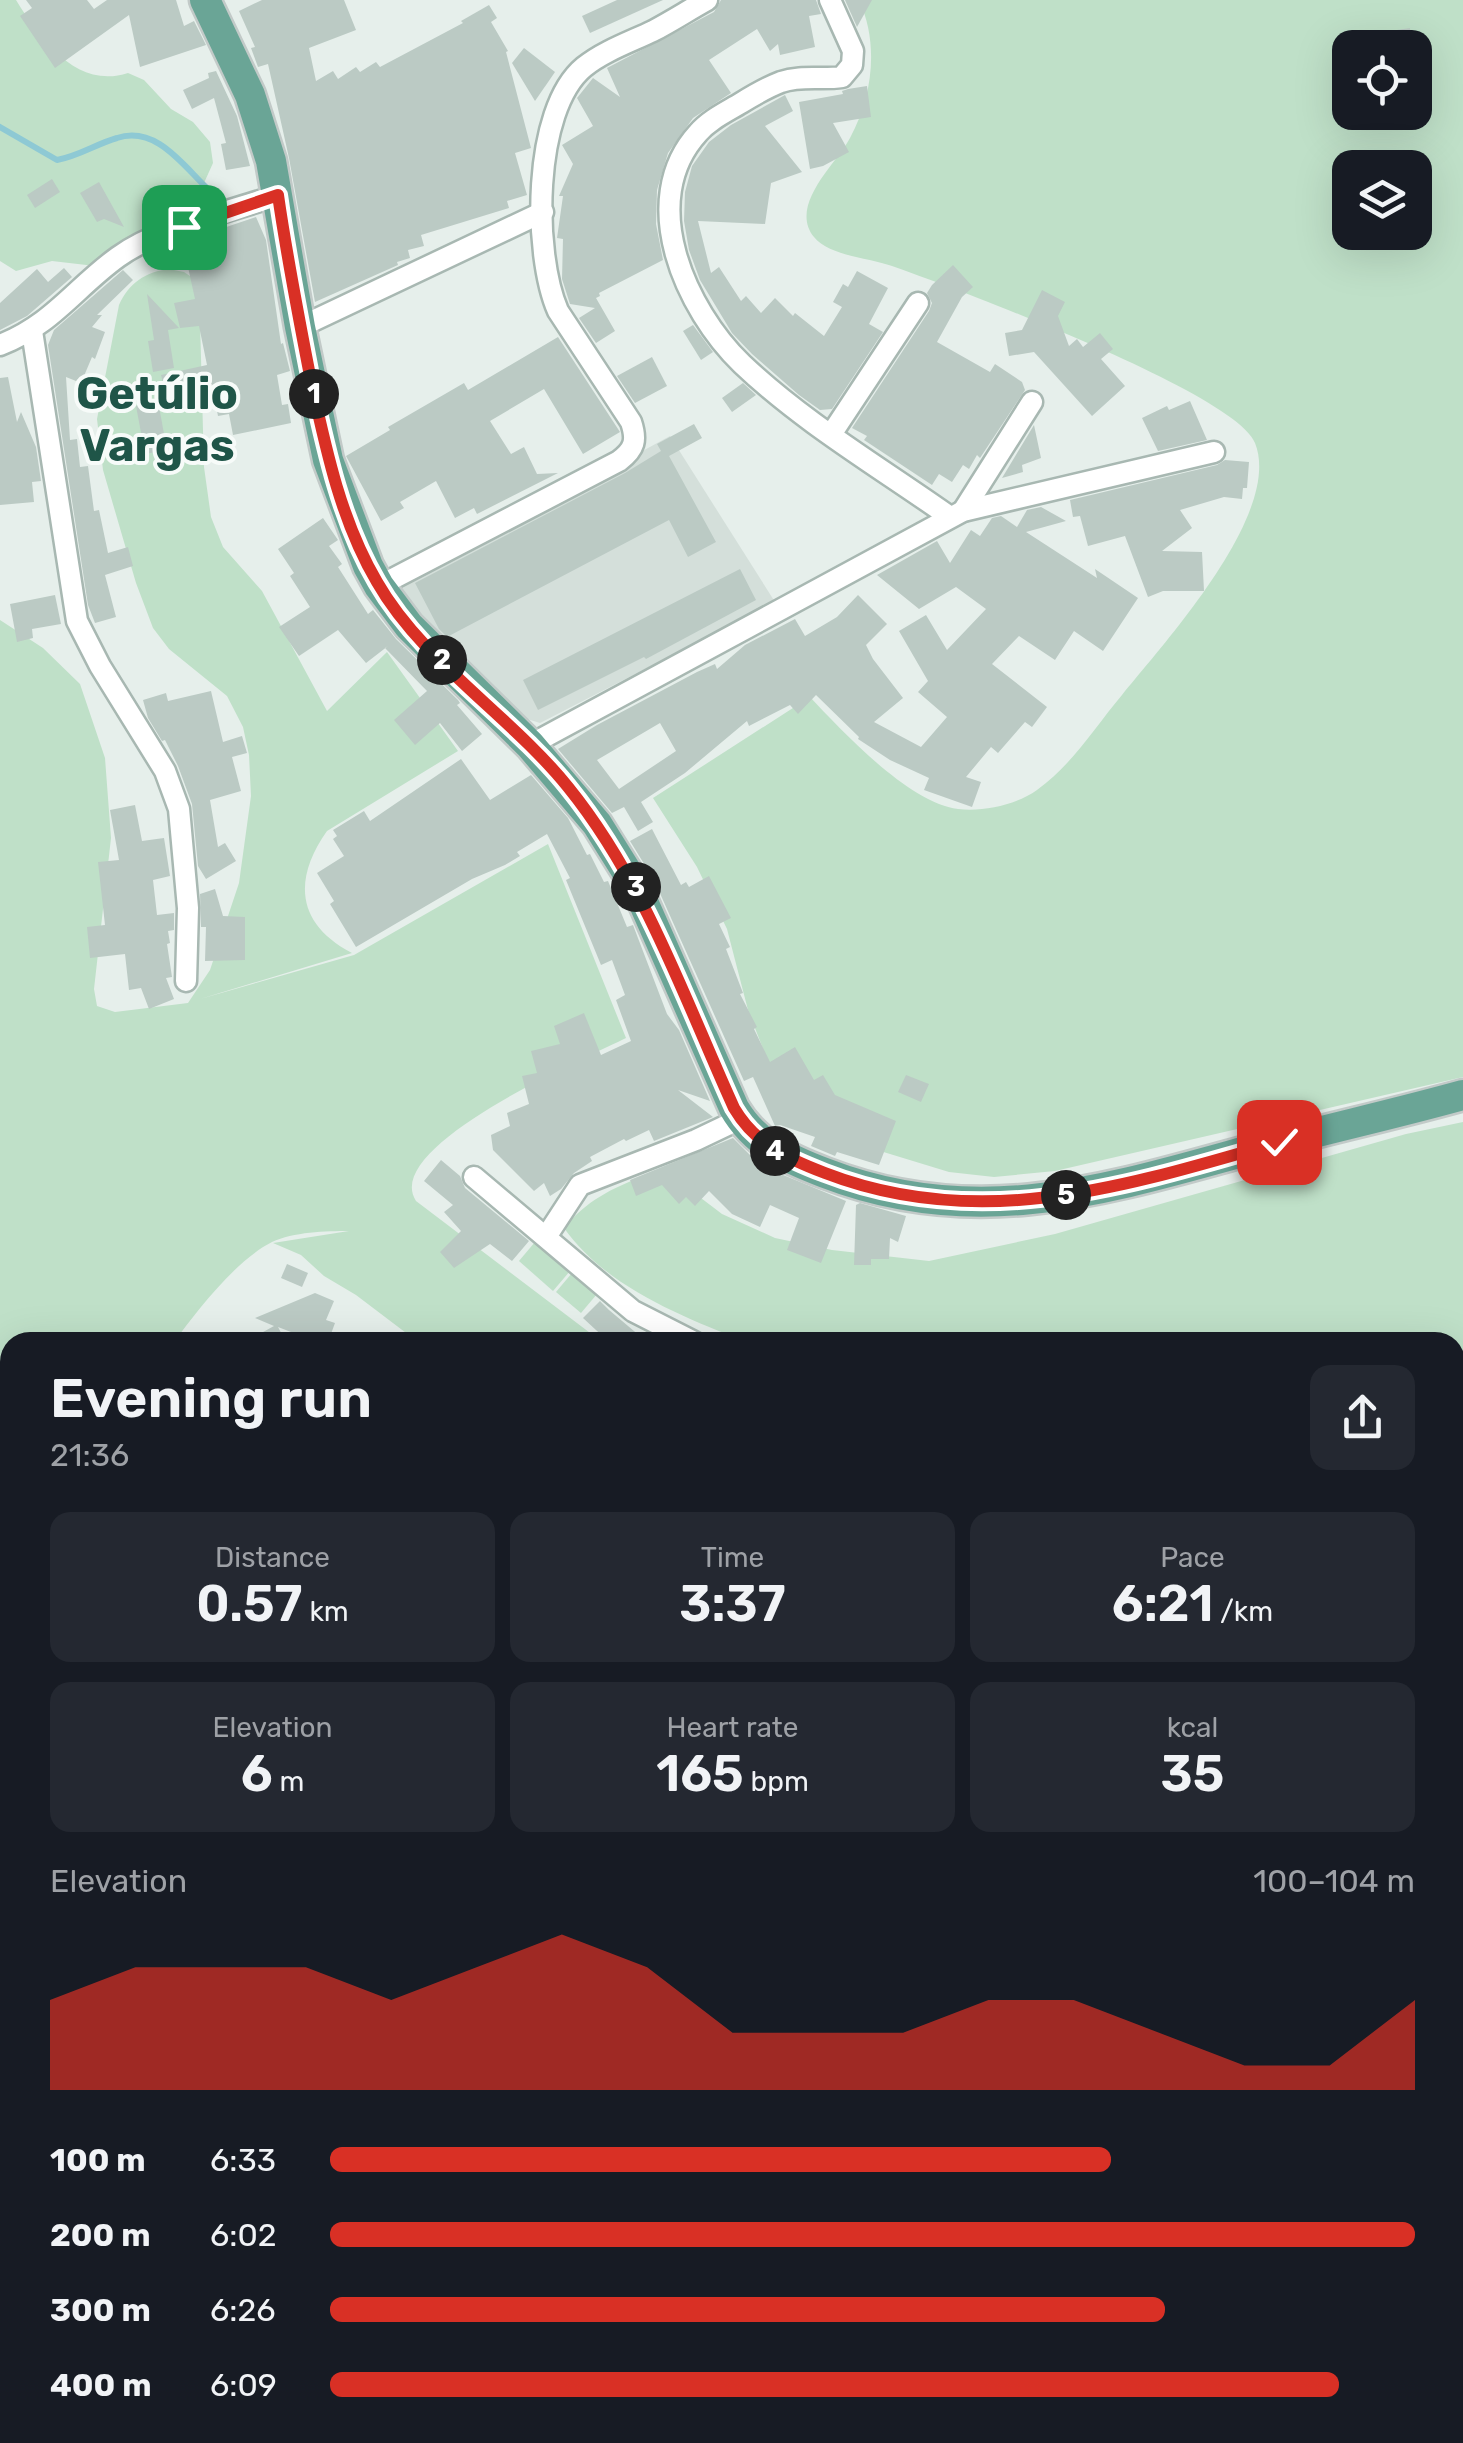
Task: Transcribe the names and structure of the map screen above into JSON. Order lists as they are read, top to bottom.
{
  "districts": ["Getúlio Vargas"],
  "page": {
    "pins": [
      "1",
      "2",
      "3",
      "4",
      "5"
    ],
    "heading": ["Evening run", "21:36"],
    "stats": [
      ["Distance", "0.57 km"],
      ["Time", "3:37"],
      ["Pace", "6:21 /km"],
      ["Elevation", "6 m"],
      ["Heart rate", "165 bpm"],
      ["kcal", "35"]
    ],
    "chart": ["Elevation", "100–104 m"],
    "list": [
      {
        "name": "100 m",
        "note": "6:33"
      },
      {
        "name": "200 m",
        "note": "6:02"
      },
      {
        "name": "300 m",
        "note": "6:26"
      },
      {
        "name": "400 m",
        "note": "6:09"
      }
    ]
  }
}
